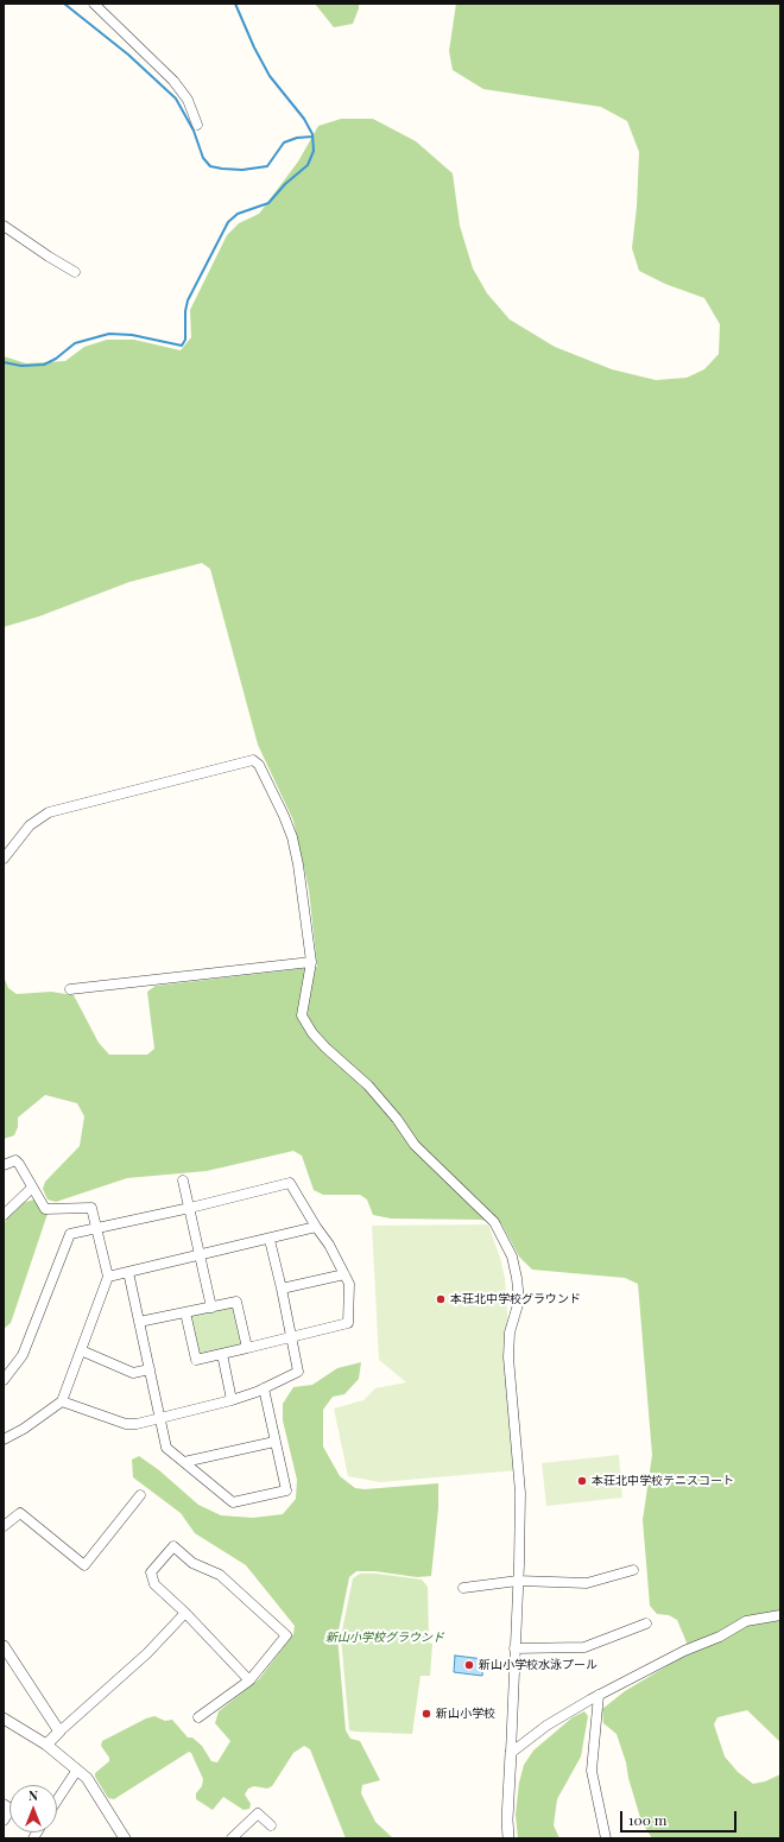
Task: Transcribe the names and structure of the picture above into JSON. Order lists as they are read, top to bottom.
{
  "parks": ["新山小学校グラウンド"],
  "places": [
    "本荘北中学校グラウンド",
    "本荘北中学校テニスコート",
    "新山小学校水泳プール",
    "新山小学校"
  ],
  "scale_bar": "100 m",
  "north": "top"
}
